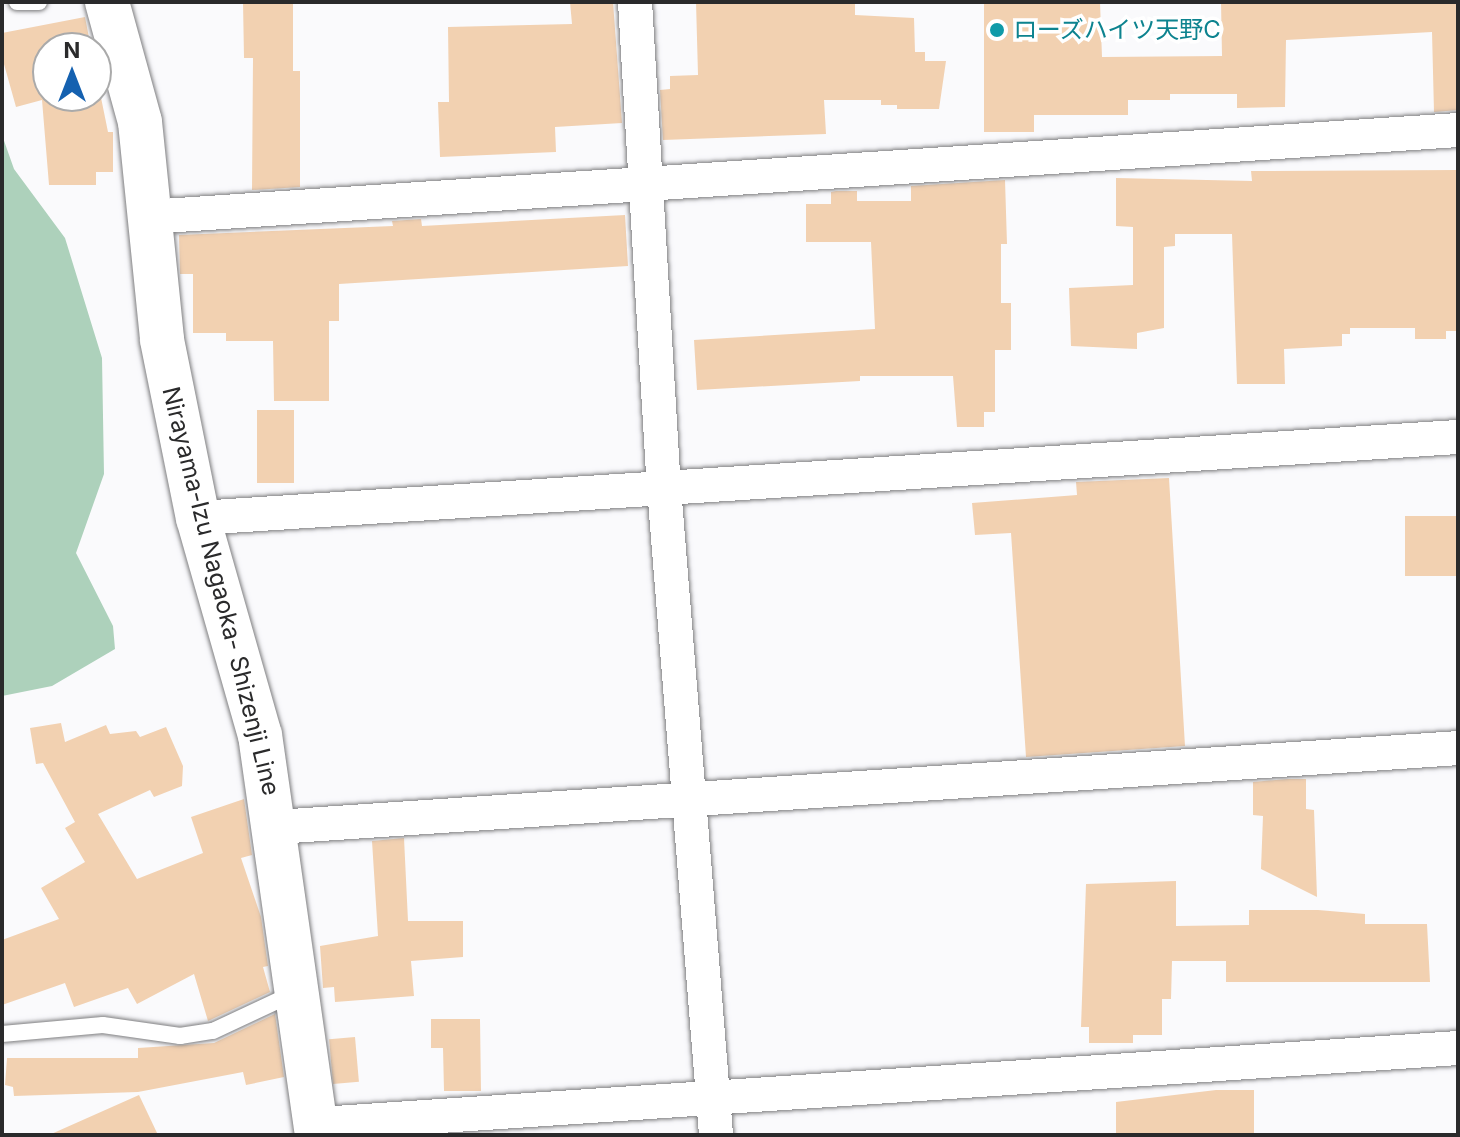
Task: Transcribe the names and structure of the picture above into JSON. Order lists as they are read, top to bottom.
{
  "streets": {
    "main road": ["Nirayama-Izu Nagaoka- Shizenji Line"]
  },
  "places": ["ローズハイツ天野C"],
  "north": "top"
}
